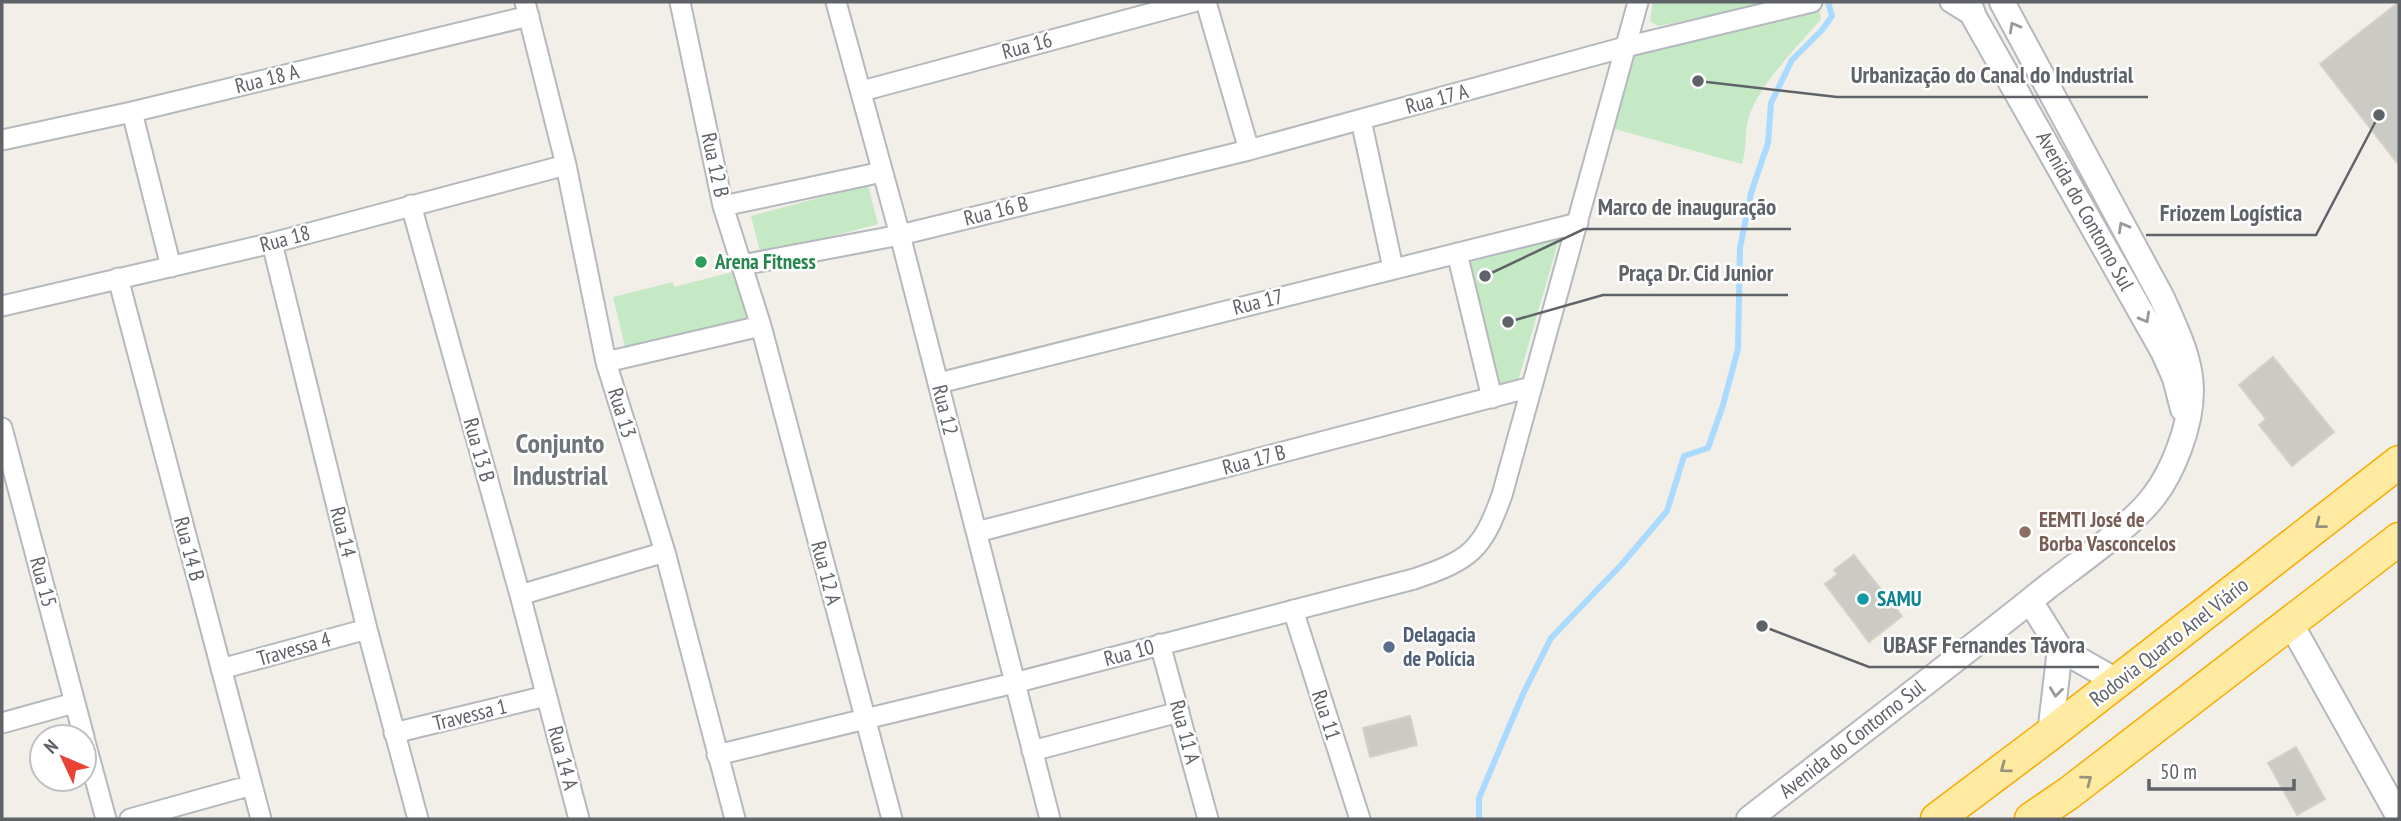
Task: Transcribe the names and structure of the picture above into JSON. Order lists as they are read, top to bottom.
{
  "streets": {
    "highway": ["Rodovia Quarto Anel Viário"],
    "street": [
      "Rua 16",
      "Rua 18 A",
      "Rua 17 A",
      "Rua 12 B",
      "Rua 16 B",
      "Avenida do Contorno Sul",
      "Rua 18",
      "Rua 17",
      "Rua 12",
      "Rua 13",
      "Rua 13 B",
      "Rua 17 B",
      "Rua 14",
      "Rua 14 B",
      "Rua 12 A",
      "Rua 15",
      "Travessa 4",
      "Rua 10",
      "Travessa 1",
      "Rua 11",
      "Rua 11 A",
      "Rua 14 A"
    ]
  },
  "crossings": [
    ["Rua 16", "Rua 12"],
    ["Rua 18 A", "Rua 13"],
    ["Rua 17 A", "Rua 16 B"],
    ["Rua 17 A", "Rua 10"],
    ["Rua 12 B", "Rua 16 B"],
    ["Rua 12 B", "Rua 12 A"],
    ["Rua 16 B", "Rua 12"],
    ["Rua 18", "Rua 13"],
    ["Rua 18", "Rua 13 B"],
    ["Rua 18", "Rua 14"],
    ["Rua 18", "Rua 14 B"],
    ["Rua 17", "Rua 12"],
    ["Rua 17", "Rua 10"],
    ["Rua 12", "Rua 17 B"],
    ["Rua 12", "Rua 10"],
    ["Rua 13", "Rua 10"],
    ["Rua 13 B", "Travessa 1"],
    ["Rua 13 B", "Rua 14 A"],
    ["Rua 17 B", "Rua 10"],
    ["Rua 14", "Travessa 4"],
    ["Rua 14", "Travessa 1"],
    ["Rua 14 B", "Travessa 4"],
    ["Rua 12 A", "Rua 10"],
    ["Rua 10", "Rua 11"],
    ["Rua 10", "Rua 11 A"],
    ["Travessa 1", "Rua 14 A"]
  ],
  "districts": ["Conjunto Industrial"],
  "places": [
    "Urbanização do Canal do Industrial",
    "Friozem Logística",
    "Arena Fitness",
    "Marco de inauguração",
    "Praça Dr. Cid Junior",
    "EEMTI José de Borba Vasconcelos",
    "SAMU",
    "UBASF Fernandes Távora",
    "Delagacia de Polícia"
  ],
  "scale_bar": "50 m",
  "north": "top left"
}
